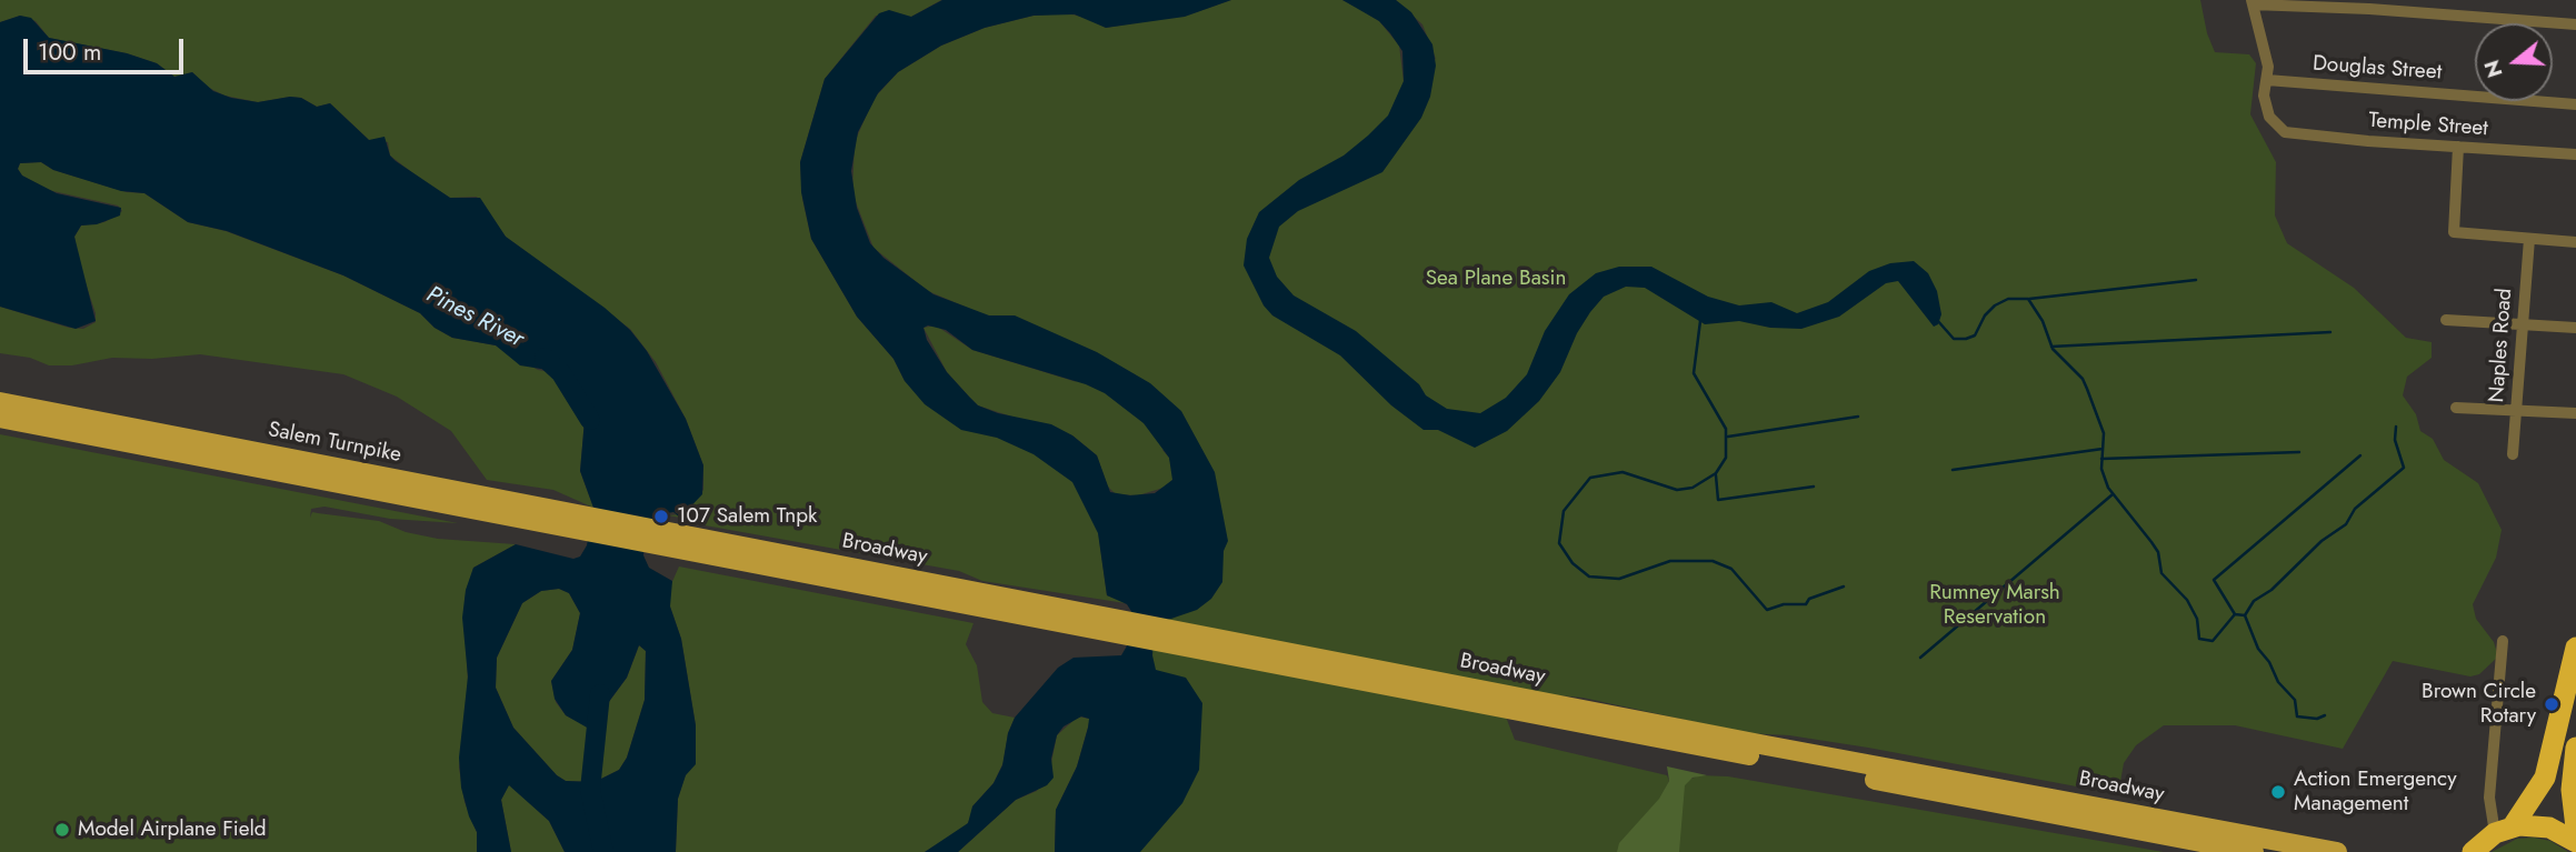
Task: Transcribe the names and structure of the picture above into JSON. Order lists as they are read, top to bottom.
{
  "streets": {
    "main road": ["Salem Turnpike", "Broadway"],
    "street": ["Douglas Street", "Temple Street", "Naples Road"]
  },
  "crossings": [
    ["Douglas Street", "Temple Street"],
    ["Salem Turnpike", "Broadway"]
  ],
  "water": ["Pines River"],
  "parks": ["Sea Plane Basin", "Rumney Marsh Reservation"],
  "places": [
    "107 Salem Tnpk",
    "Brown Circle Rotary",
    "Action Emergency Management",
    "Model Airplane Field"
  ],
  "scale_bar": "100 m",
  "north": "left"
}
